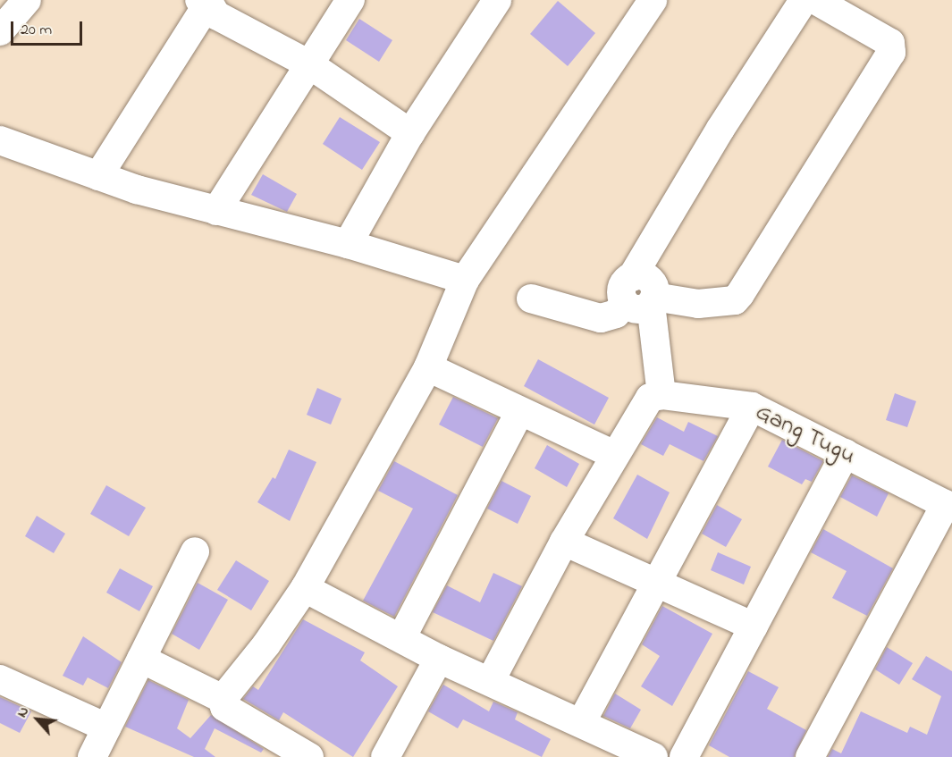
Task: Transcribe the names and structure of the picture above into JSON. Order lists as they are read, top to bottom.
{
  "streets": {
    "street": ["Gang Tugu"]
  },
  "scale_bar": "20 m",
  "north": "top left"
}
